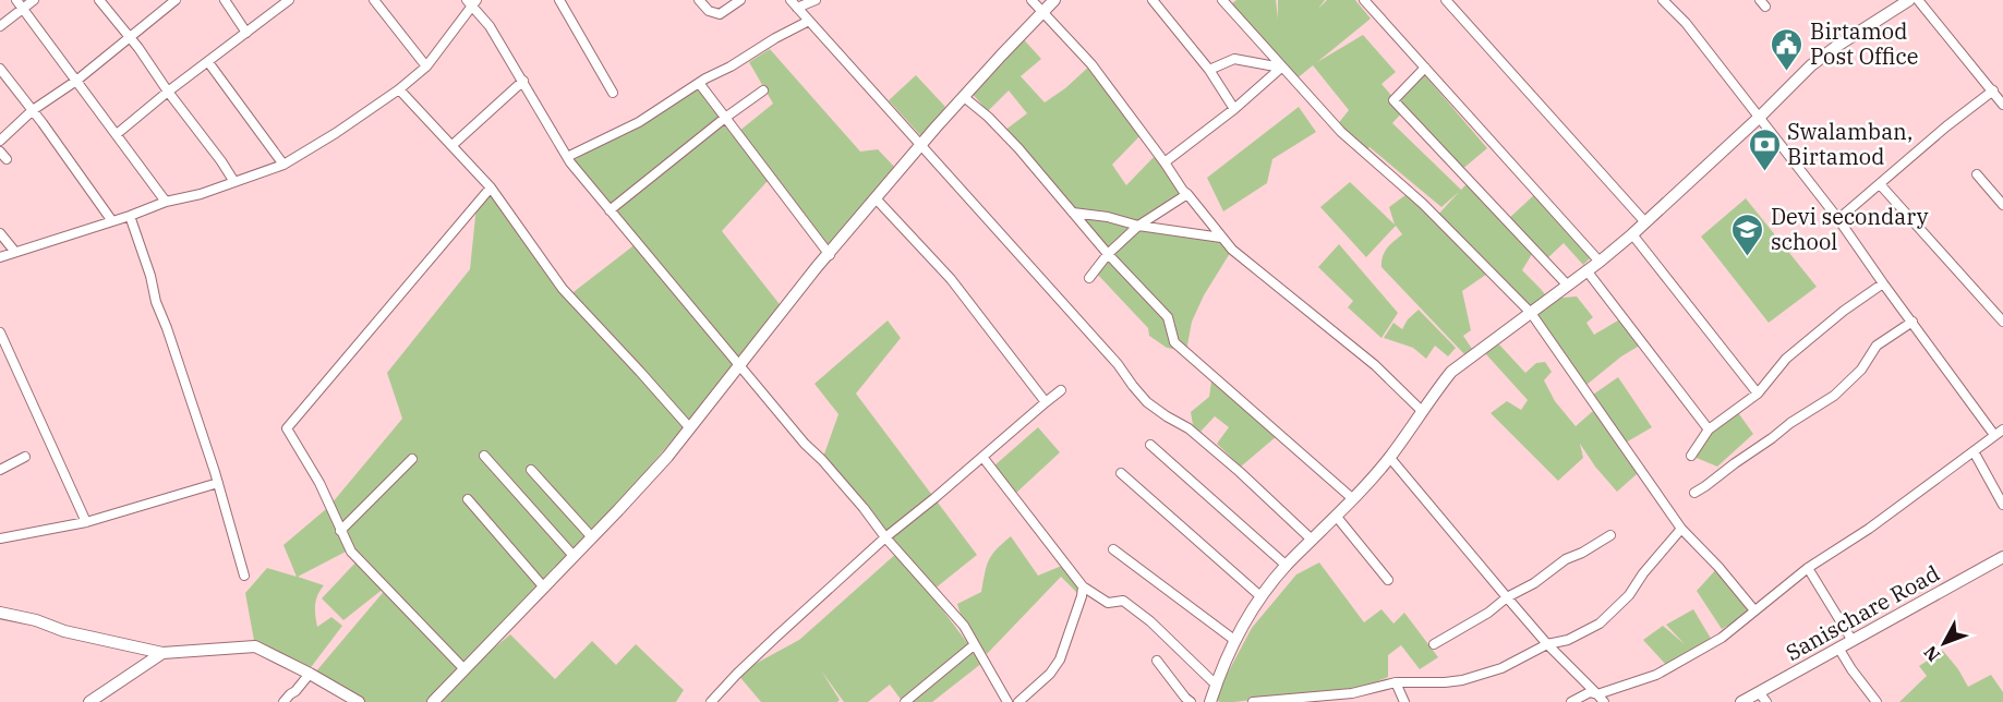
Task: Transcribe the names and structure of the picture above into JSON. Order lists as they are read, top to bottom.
{
  "streets": {
    "street": ["Sanischare Road"]
  },
  "places": {
    "public building": ["Birtamod Post Office"],
    "bank": ["Swalamban, Birtamod"],
    "school or university": ["Devi secondary school"]
  },
  "north": "bottom left"
}
